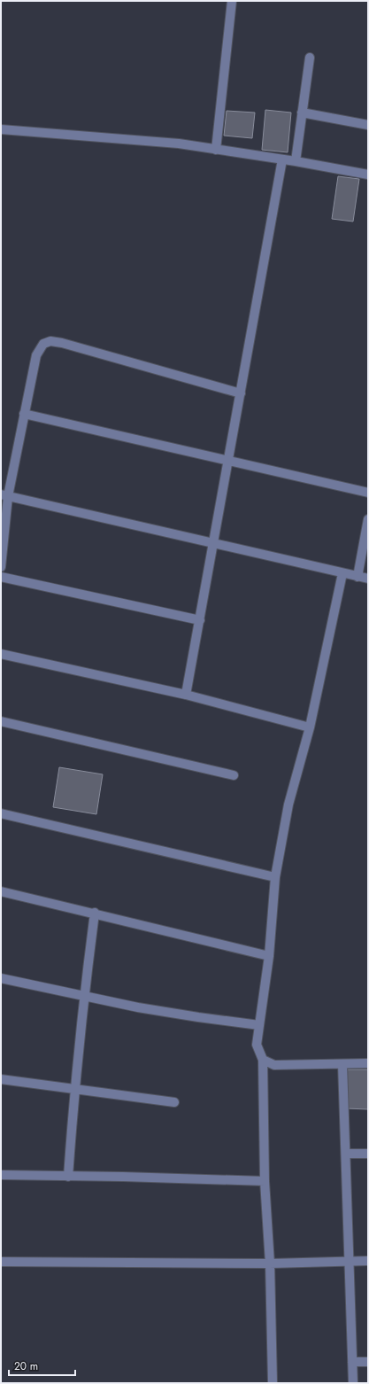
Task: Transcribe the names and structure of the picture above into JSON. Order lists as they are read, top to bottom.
{
  "scale_bar": "20 m"
}
